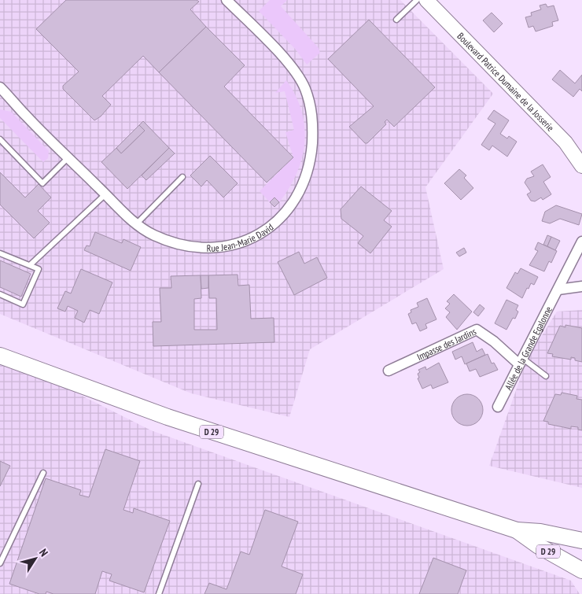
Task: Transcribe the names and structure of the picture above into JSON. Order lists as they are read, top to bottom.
{
  "streets": {
    "main road": ["D 29"],
    "street": [
      "Boulevard Patrice Dumaine de la Josserie",
      "Rue Jean-Marie David",
      "Impasse des Jardins",
      "Allée de la Grande Egalonne"
    ]
  },
  "crossings": [
    ["Impasse des Jardins", "Allée de la Grande Egalonne"]
  ],
  "north": "top right"
}
